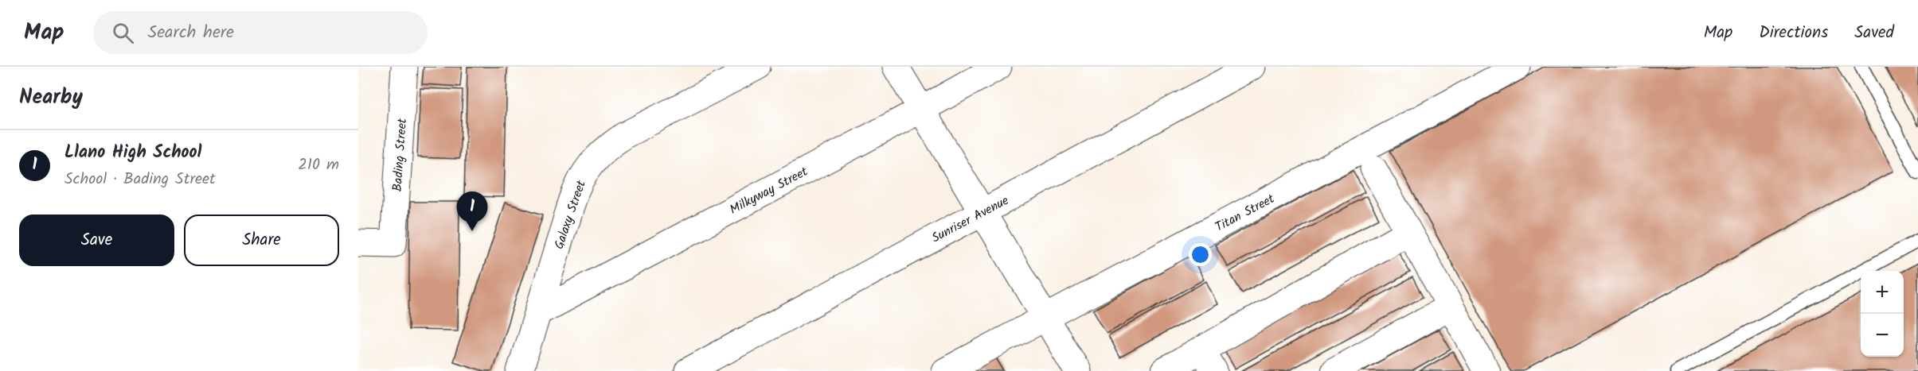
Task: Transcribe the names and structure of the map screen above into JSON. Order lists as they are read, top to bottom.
{
  "streets": {
    "street": [
      "Bading Street",
      "Milkyway Street",
      "Titan Street",
      "Galaxy Street",
      "Sunriser Avenue"
    ]
  },
  "crossings": [
    ["Milkyway Street", "Galaxy Street"]
  ],
  "page": {
    "header": "Map",
    "search": "Search here",
    "nav": ["Map", "Directions", "Saved"],
    "heading": "Nearby",
    "list": [
      {
        "mark": "1",
        "name": "Llano High School",
        "note": "School · Bading Street",
        "value": "210 m"
      }
    ],
    "pins": "1",
    "buttons": ["Save", "Share"],
    "map_buttons": ["+", "−"]
  }
}
